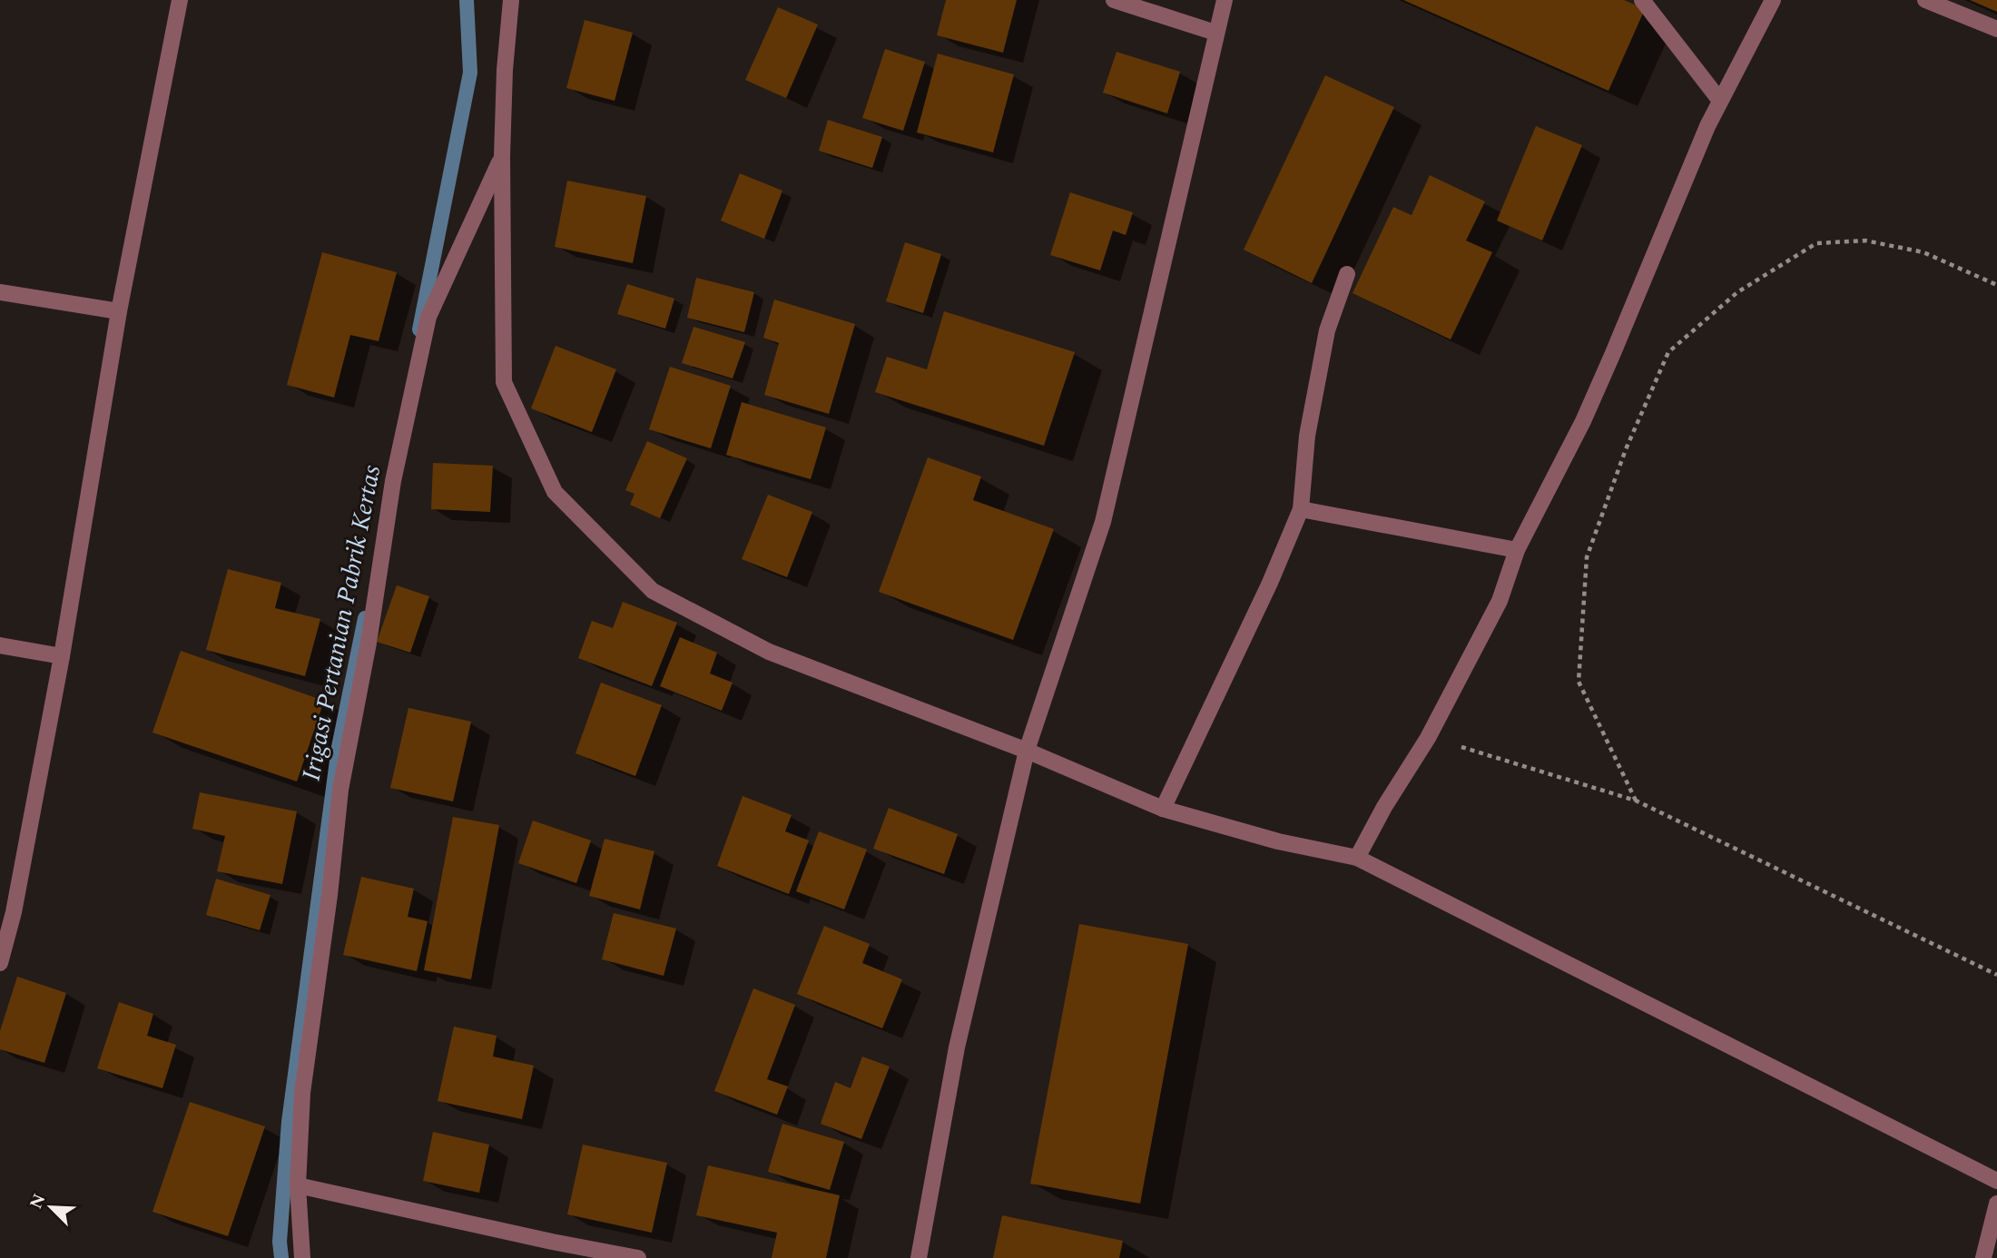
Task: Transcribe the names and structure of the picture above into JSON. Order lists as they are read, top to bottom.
{
  "water": ["Irigasi Pertanian Pabrik Kertas"],
  "north": "top left"
}
